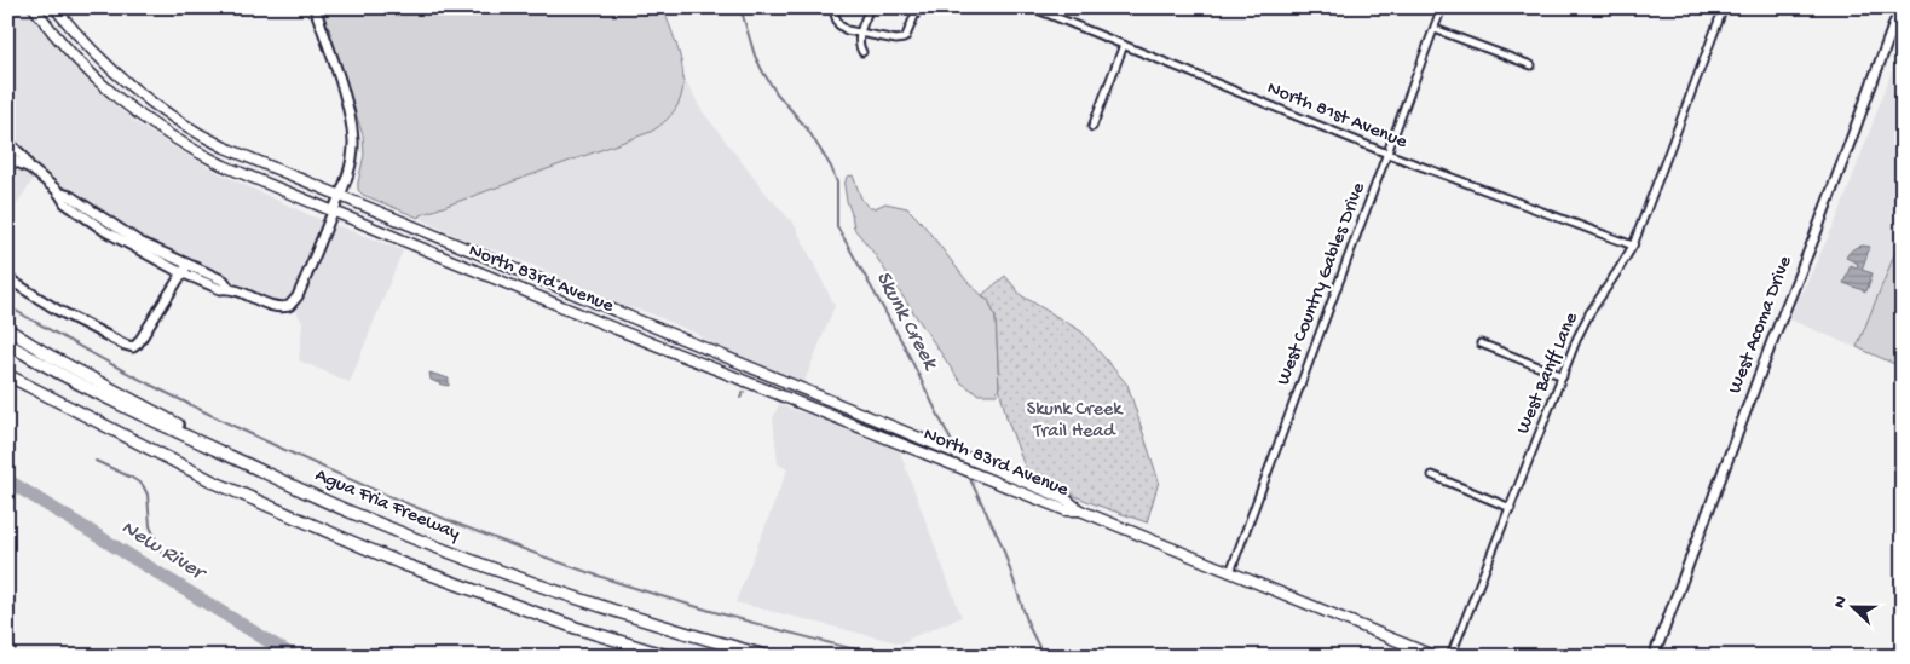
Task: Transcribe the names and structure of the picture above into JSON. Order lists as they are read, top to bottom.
{
  "streets": {
    "highway": ["Agua Fria Freeway"],
    "main road": ["North 83rd Avenue"],
    "street": [
      "North 81st Avenue",
      "West Country Gables Drive",
      "West Acoma Drive",
      "West Banff Lane"
    ]
  },
  "crossings": [
    ["North 81st Avenue", "West Country Gables Drive"],
    ["North 81st Avenue", "West Banff Lane"],
    ["North 83rd Avenue", "West Country Gables Drive"]
  ],
  "water": ["Skunk Creek", "New River"],
  "parks": ["Skunk Creek Trail Head"],
  "north": "left"
}
